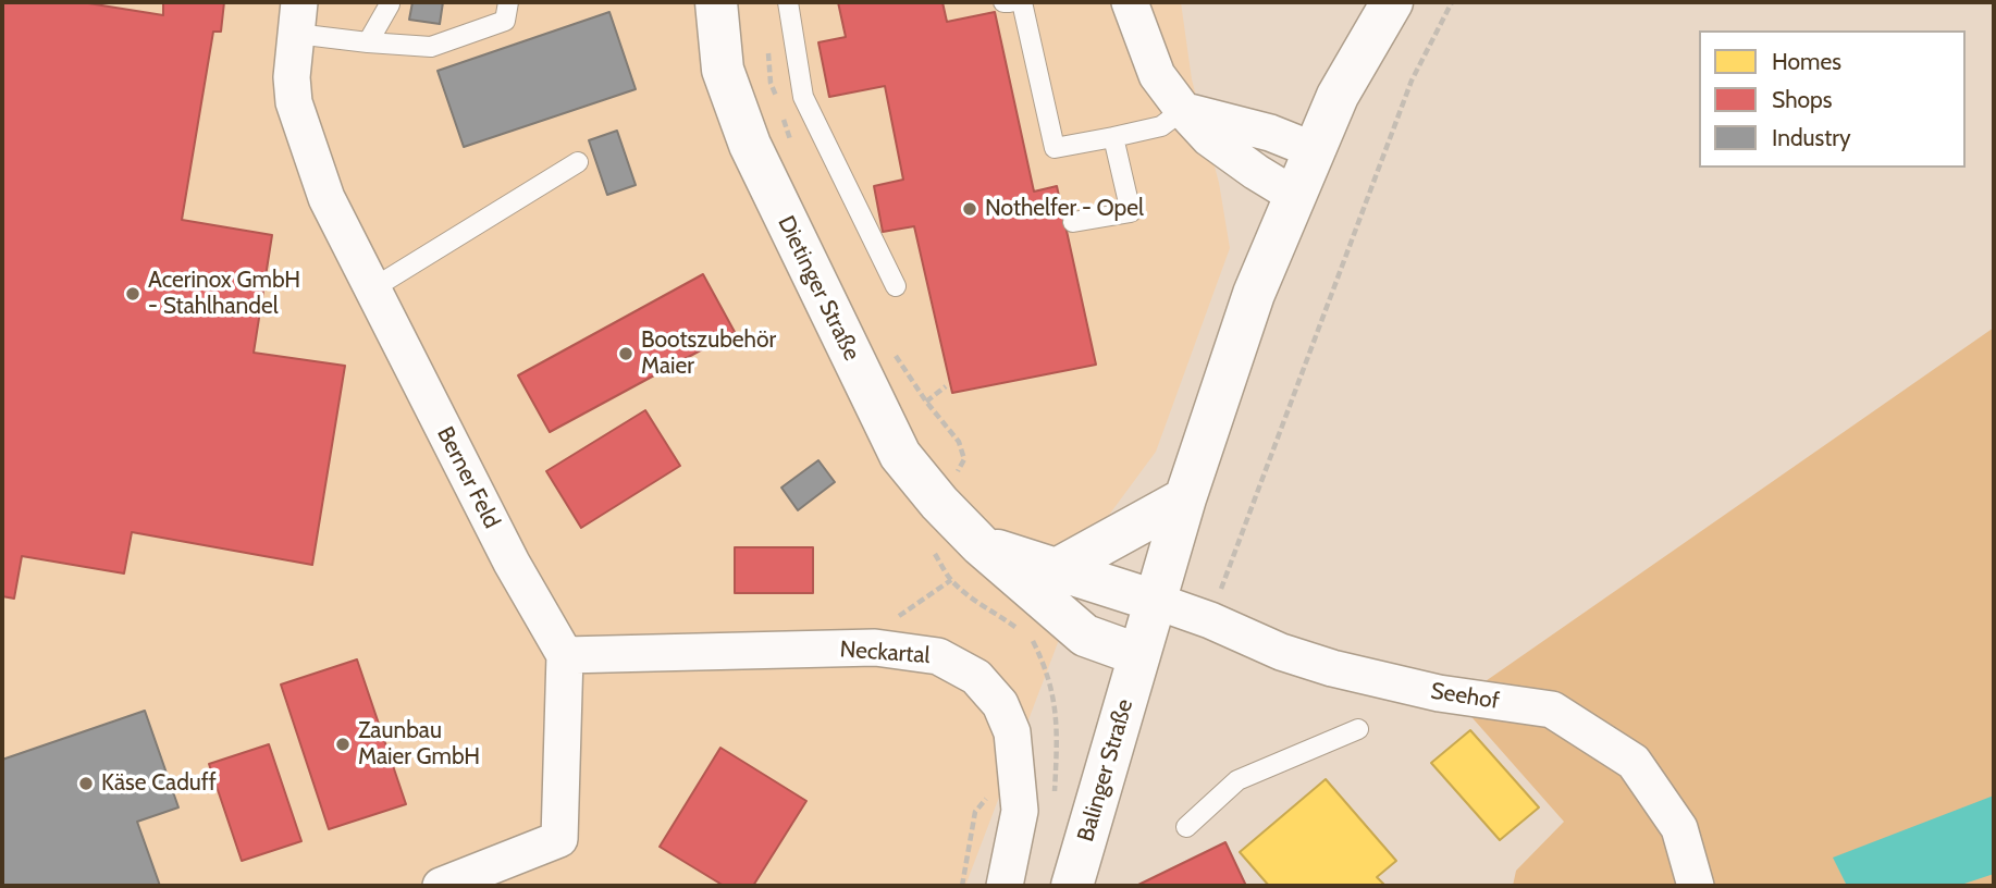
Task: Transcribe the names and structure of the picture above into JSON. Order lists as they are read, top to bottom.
{
  "streets": {
    "main road": ["Dietinger Straße", "Balinger Straße"],
    "street": ["Berner Feld", "Neckartal", "Seehof"]
  },
  "crossings": [
    ["Dietinger Straße", "Seehof"],
    ["Dietinger Straße", "Balinger Straße"],
    ["Berner Feld", "Neckartal"],
    ["Seehof", "Balinger Straße"]
  ],
  "places": [
    "Nothelfer - Opel",
    "Acerinox GmbH - Stahlhandel",
    "Bootszubehör Maier",
    "Zaunbau Maier GmbH",
    "Käse Caduff"
  ],
  "legend": ["Homes", "Shops", "Industry"]
}
